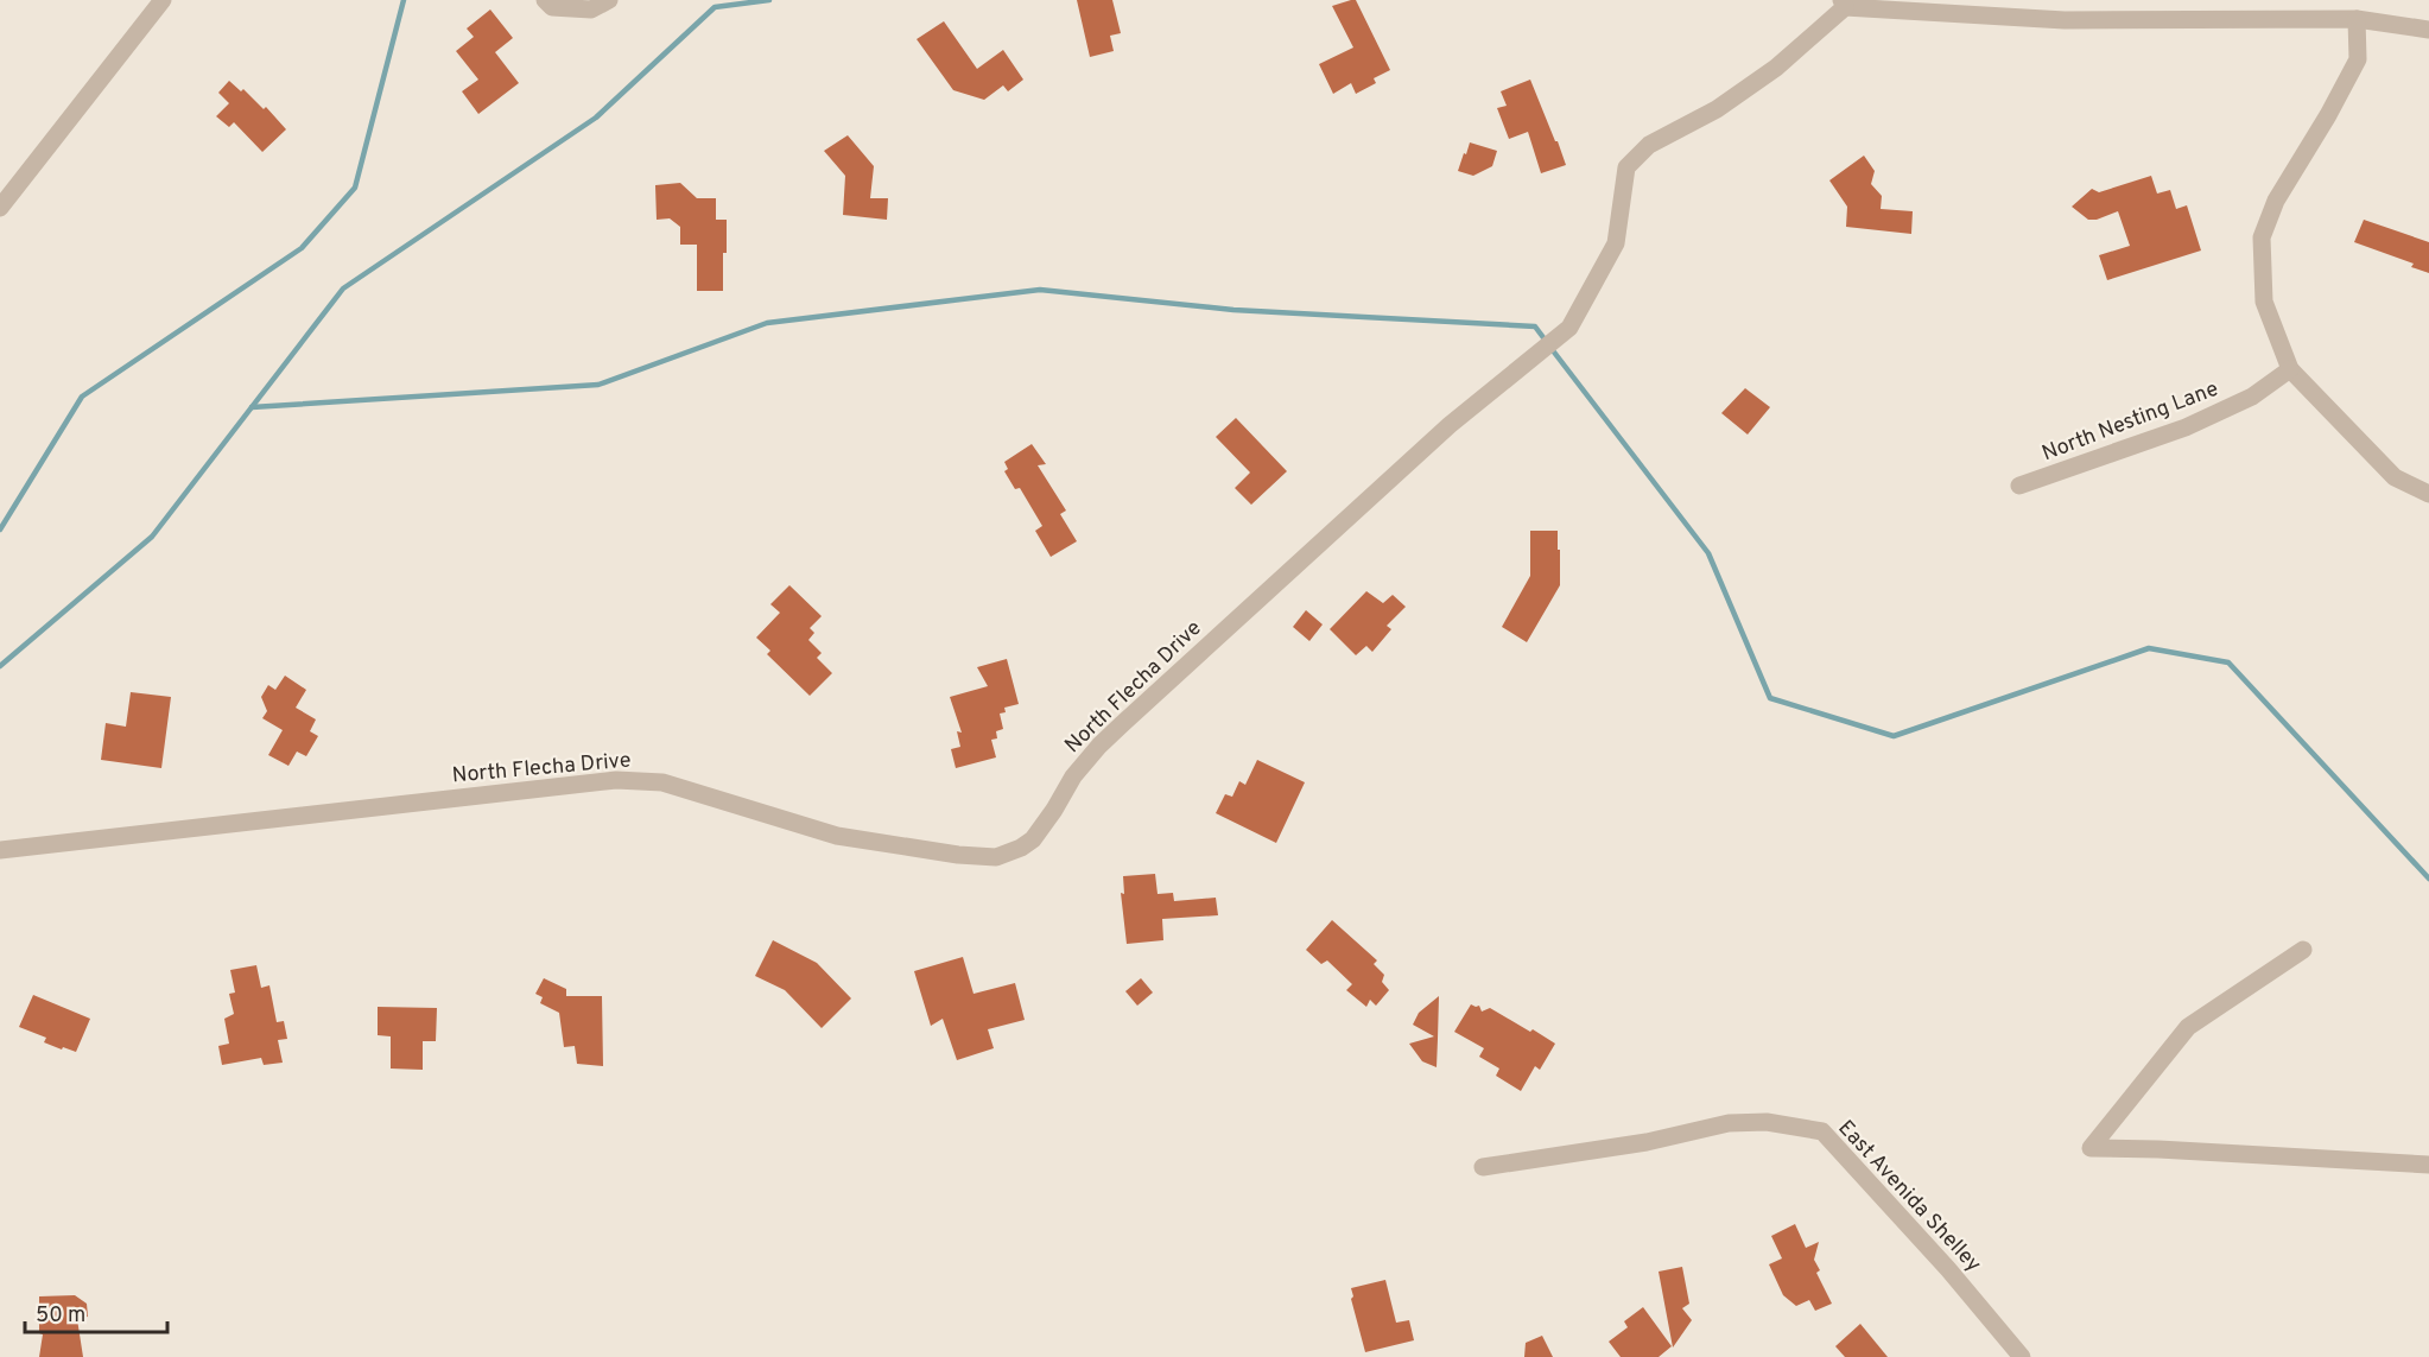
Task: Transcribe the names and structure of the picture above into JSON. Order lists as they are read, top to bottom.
{
  "streets": {
    "street": ["North Nesting Lane", "North Flecha Drive", "East Avenida Shelley"]
  },
  "scale_bar": "50 m"
}
